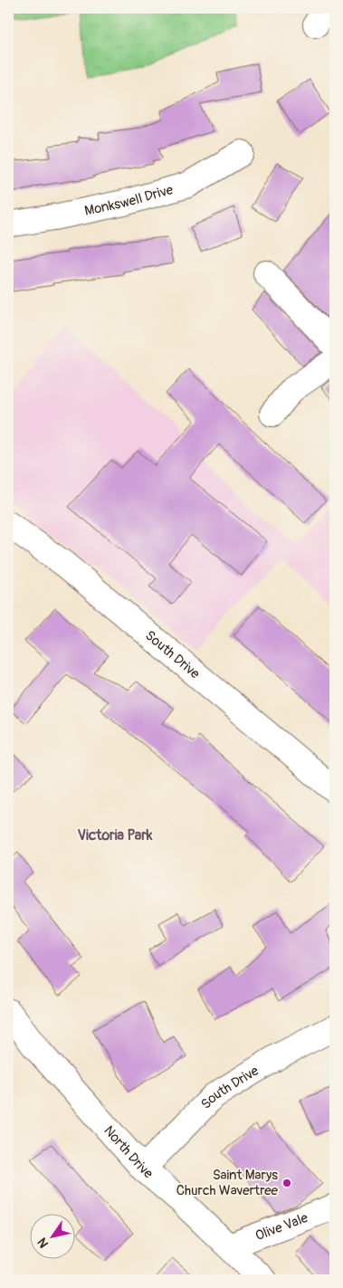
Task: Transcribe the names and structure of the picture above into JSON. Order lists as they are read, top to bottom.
{
  "streets": {
    "street": [
      "Monkswell Drive",
      "South Drive",
      "North Drive",
      "Olive Vale"
    ]
  },
  "crossings": [
    ["South Drive", "North Drive"],
    ["North Drive", "Olive Vale"]
  ],
  "districts": ["Victoria Park"],
  "places": ["Saint Marys Church Wavertree"],
  "north": "bottom left"
}
